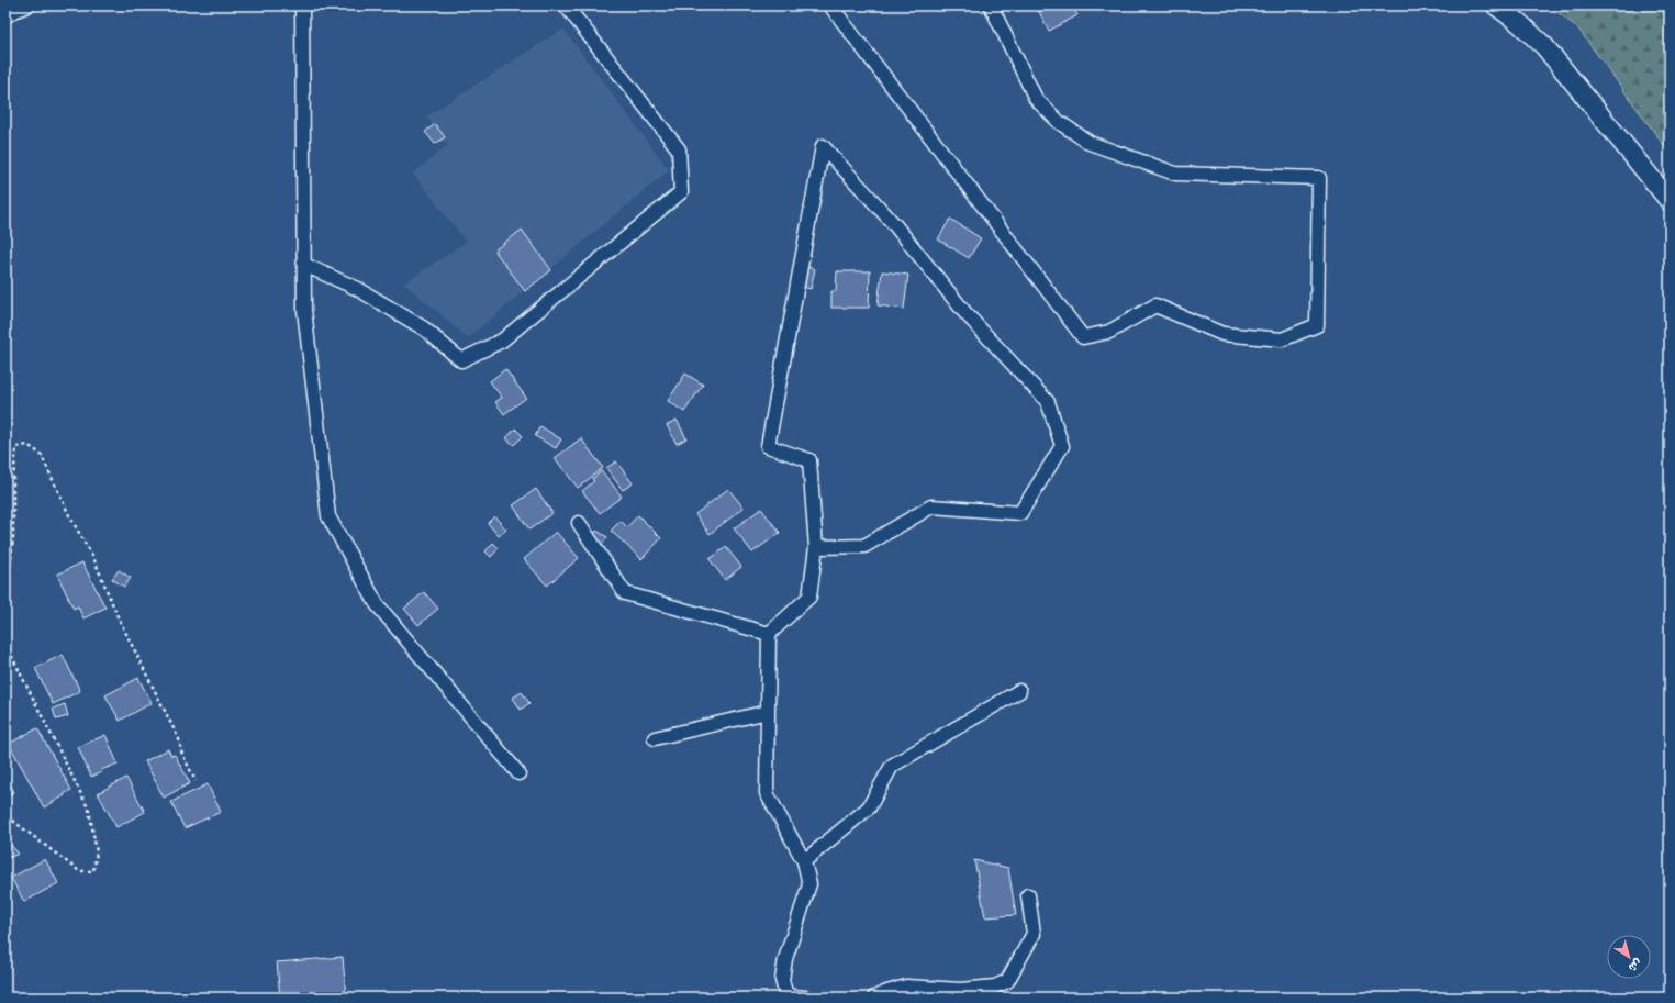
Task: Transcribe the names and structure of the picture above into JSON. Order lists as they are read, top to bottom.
{
  "north": "bottom right"
}
